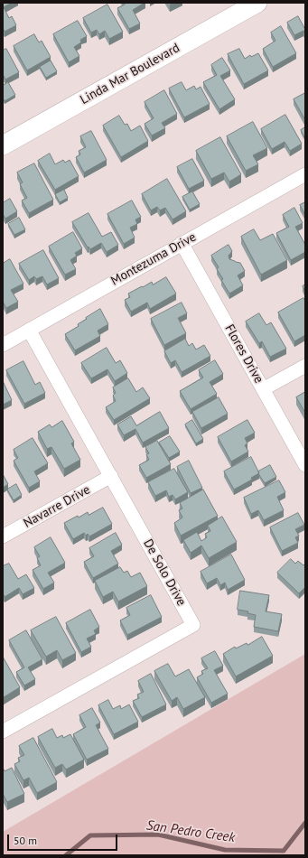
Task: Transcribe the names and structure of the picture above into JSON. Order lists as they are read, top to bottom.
{
  "streets": {
    "street": [
      "Linda Mar Boulevard",
      "Montezuma Drive",
      "Flores Drive",
      "Navarre Drive",
      "De Solo Drive"
    ]
  },
  "crossings": [
    ["Montezuma Drive", "Flores Drive"],
    ["Montezuma Drive", "De Solo Drive"],
    ["Navarre Drive", "De Solo Drive"]
  ],
  "water": ["San Pedro Creek"],
  "scale_bar": "50 m"
}
